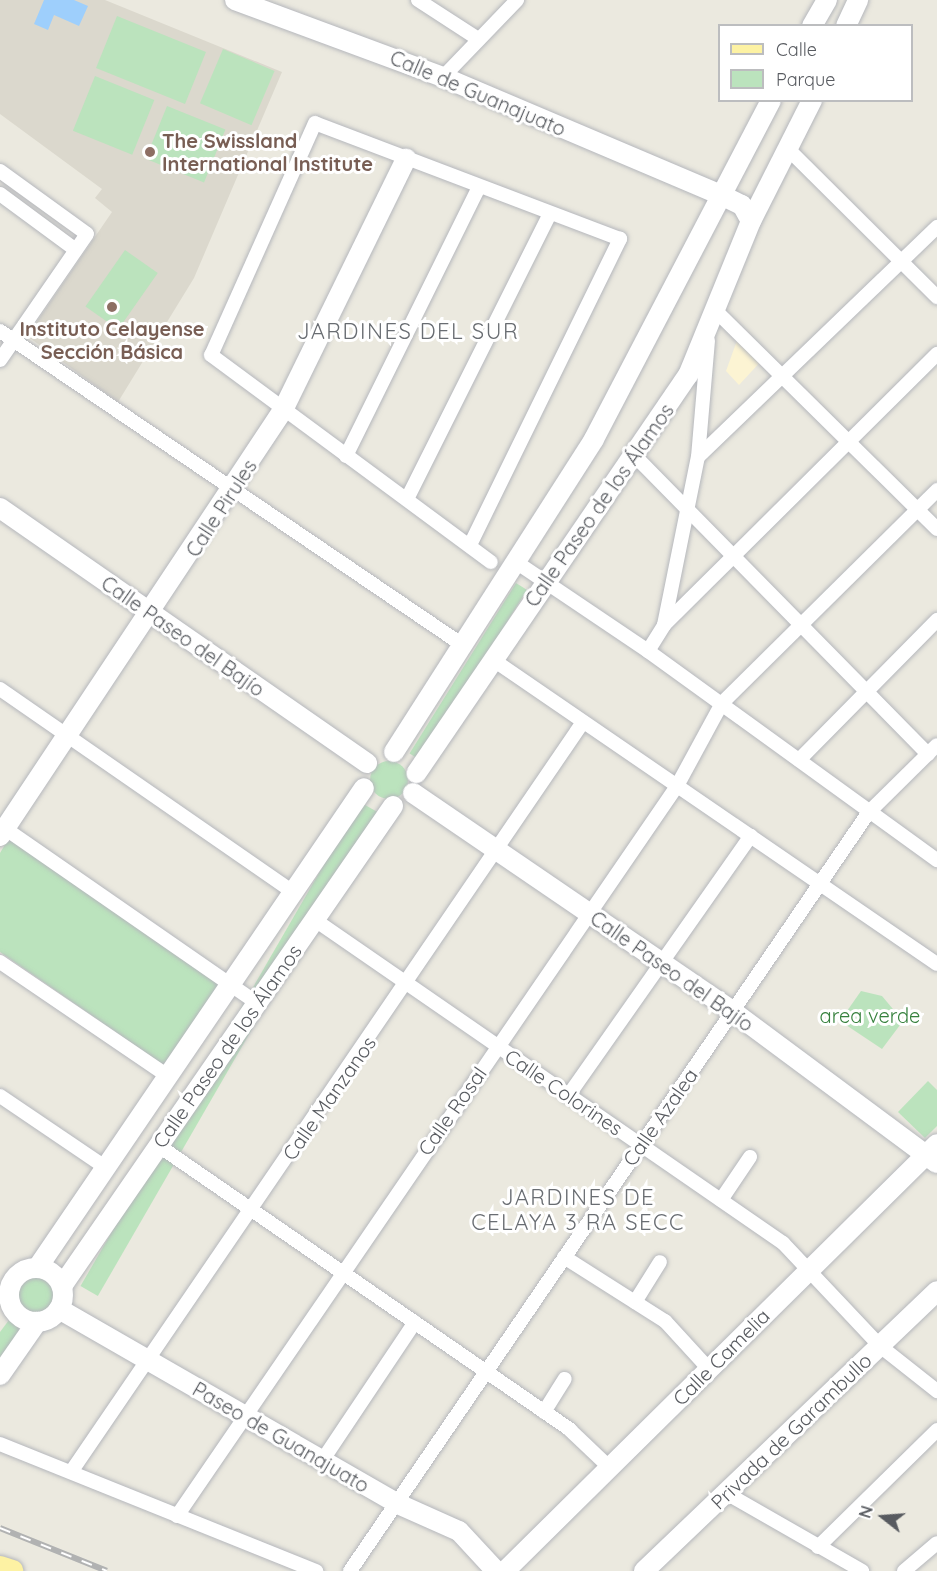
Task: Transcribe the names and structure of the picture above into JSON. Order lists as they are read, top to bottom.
{
  "streets": {
    "main road": [
      "Calle de Guanajuato",
      "Calle Paseo de los Álamos",
      "Calle Pirules",
      "Calle Paseo del Bajío",
      "Calle Camelia",
      "Privada de Garambullo",
      "Paseo de Guanajuato"
    ],
    "street": [
      "Calle Colorines",
      "Calle Manzanos",
      "Calle Rosal",
      "Calle Azalea"
    ]
  },
  "crossings": [
    ["Calle de Guanajuato", "Calle Paseo de los Álamos"],
    ["Calle Paseo de los Álamos", "Calle Paseo del Bajío"],
    ["Calle Paseo de los Álamos", "Calle Colorines"],
    ["Calle Paseo de los Álamos", "Paseo de Guanajuato"],
    ["Calle Pirules", "Calle Paseo del Bajío"],
    ["Calle Paseo del Bajío", "Calle Manzanos"],
    ["Calle Paseo del Bajío", "Calle Rosal"],
    ["Calle Paseo del Bajío", "Calle Azalea"],
    ["Calle Paseo del Bajío", "Calle Camelia"],
    ["Calle Colorines", "Calle Manzanos"],
    ["Calle Colorines", "Calle Rosal"],
    ["Calle Colorines", "Calle Azalea"],
    ["Calle Colorines", "Calle Camelia"],
    ["Calle Colorines", "Privada de Garambullo"],
    ["Calle Manzanos", "Paseo de Guanajuato"],
    ["Calle Rosal", "Paseo de Guanajuato"],
    ["Calle Azalea", "Paseo de Guanajuato"]
  ],
  "districts": ["JARDINES DEL SUR", "JARDINES DE CELAYA 3 RA SECC"],
  "parks": ["area verde"],
  "places": ["The Swissland International Institute", "Instituto Celayense Sección Básica"],
  "legend": ["Calle", "Parque"],
  "north": "left"
}
